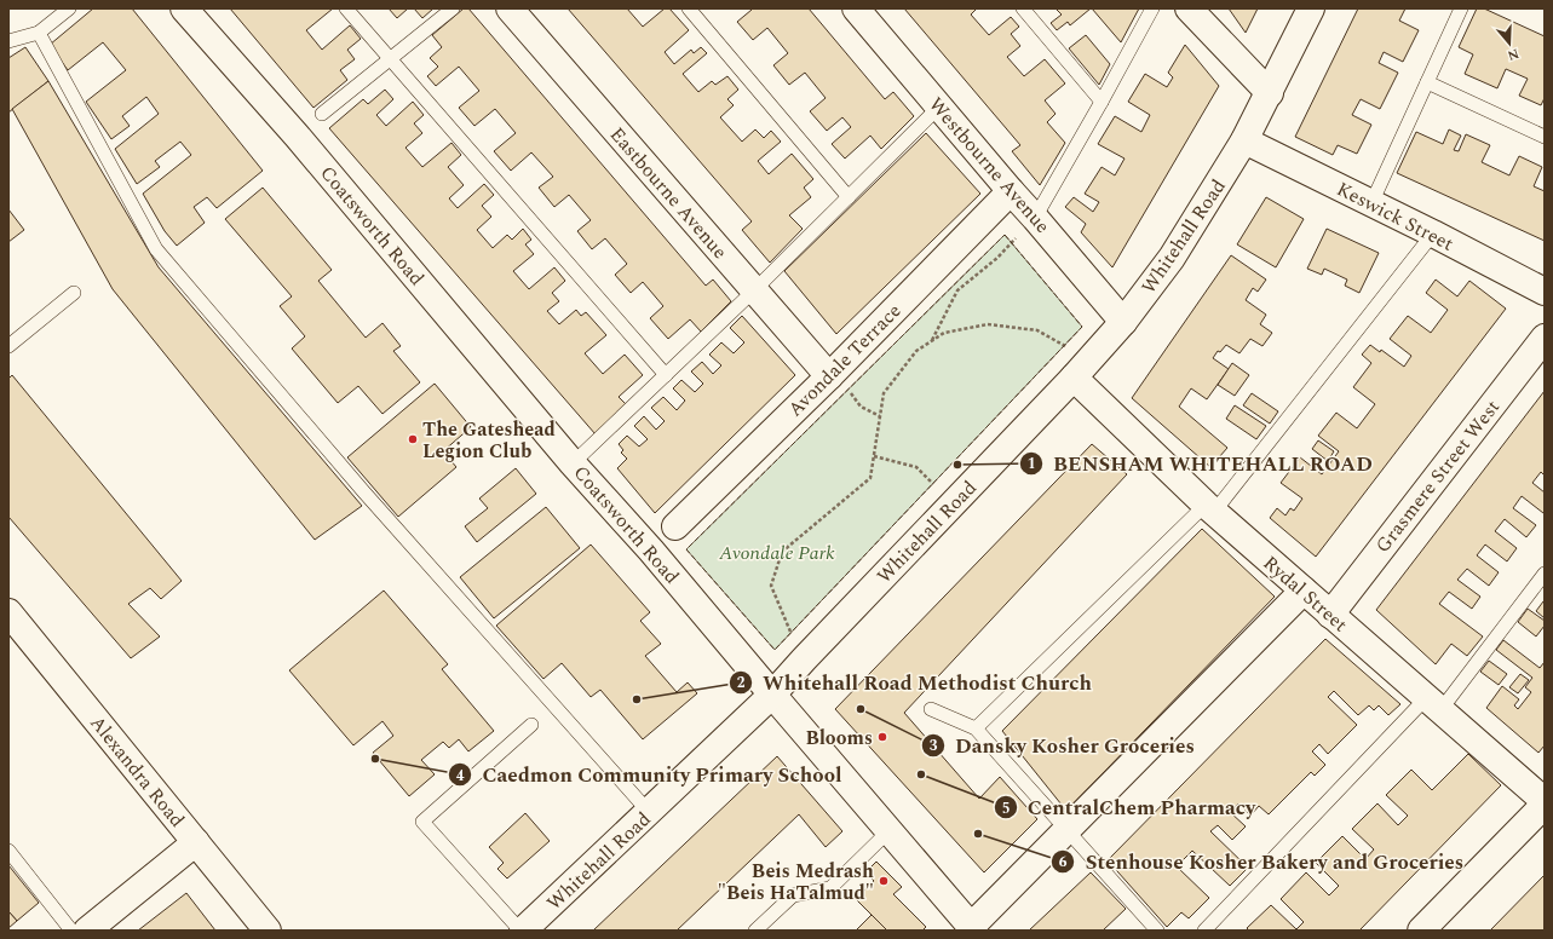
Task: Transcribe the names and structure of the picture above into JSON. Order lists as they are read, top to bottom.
{
  "streets": {
    "street": [
      "Westbourne Avenue",
      "Eastbourne Avenue",
      "Keswick Street",
      "Coatsworth Road",
      "Whitehall Road",
      "Avondale Terrace",
      "Grasmere Street West",
      "Rydal Street",
      "Alexandra Road"
    ]
  },
  "crossings": [
    ["Westbourne Avenue", "Whitehall Road"],
    ["Westbourne Avenue", "Avondale Terrace"],
    ["Eastbourne Avenue", "Avondale Terrace"],
    ["Keswick Street", "Whitehall Road"],
    ["Coatsworth Road", "Whitehall Road"],
    ["Whitehall Road", "Rydal Street"],
    ["Grasmere Street West", "Rydal Street"]
  ],
  "parks": ["Avondale Park"],
  "places": [
    "The Gateshead Legion Club",
    "BENSHAM WHITEHALL ROAD",
    "Whitehall Road Methodist Church",
    "Dansky Kosher Groceries",
    "Blooms",
    "Caedmon Community Primary School",
    "CentralChem Pharmacy",
    "Stenhouse Kosher Bakery and Groceries",
    "Beis Medrash \"Beis HaTalmud\""
  ],
  "north": "bottom"
}
